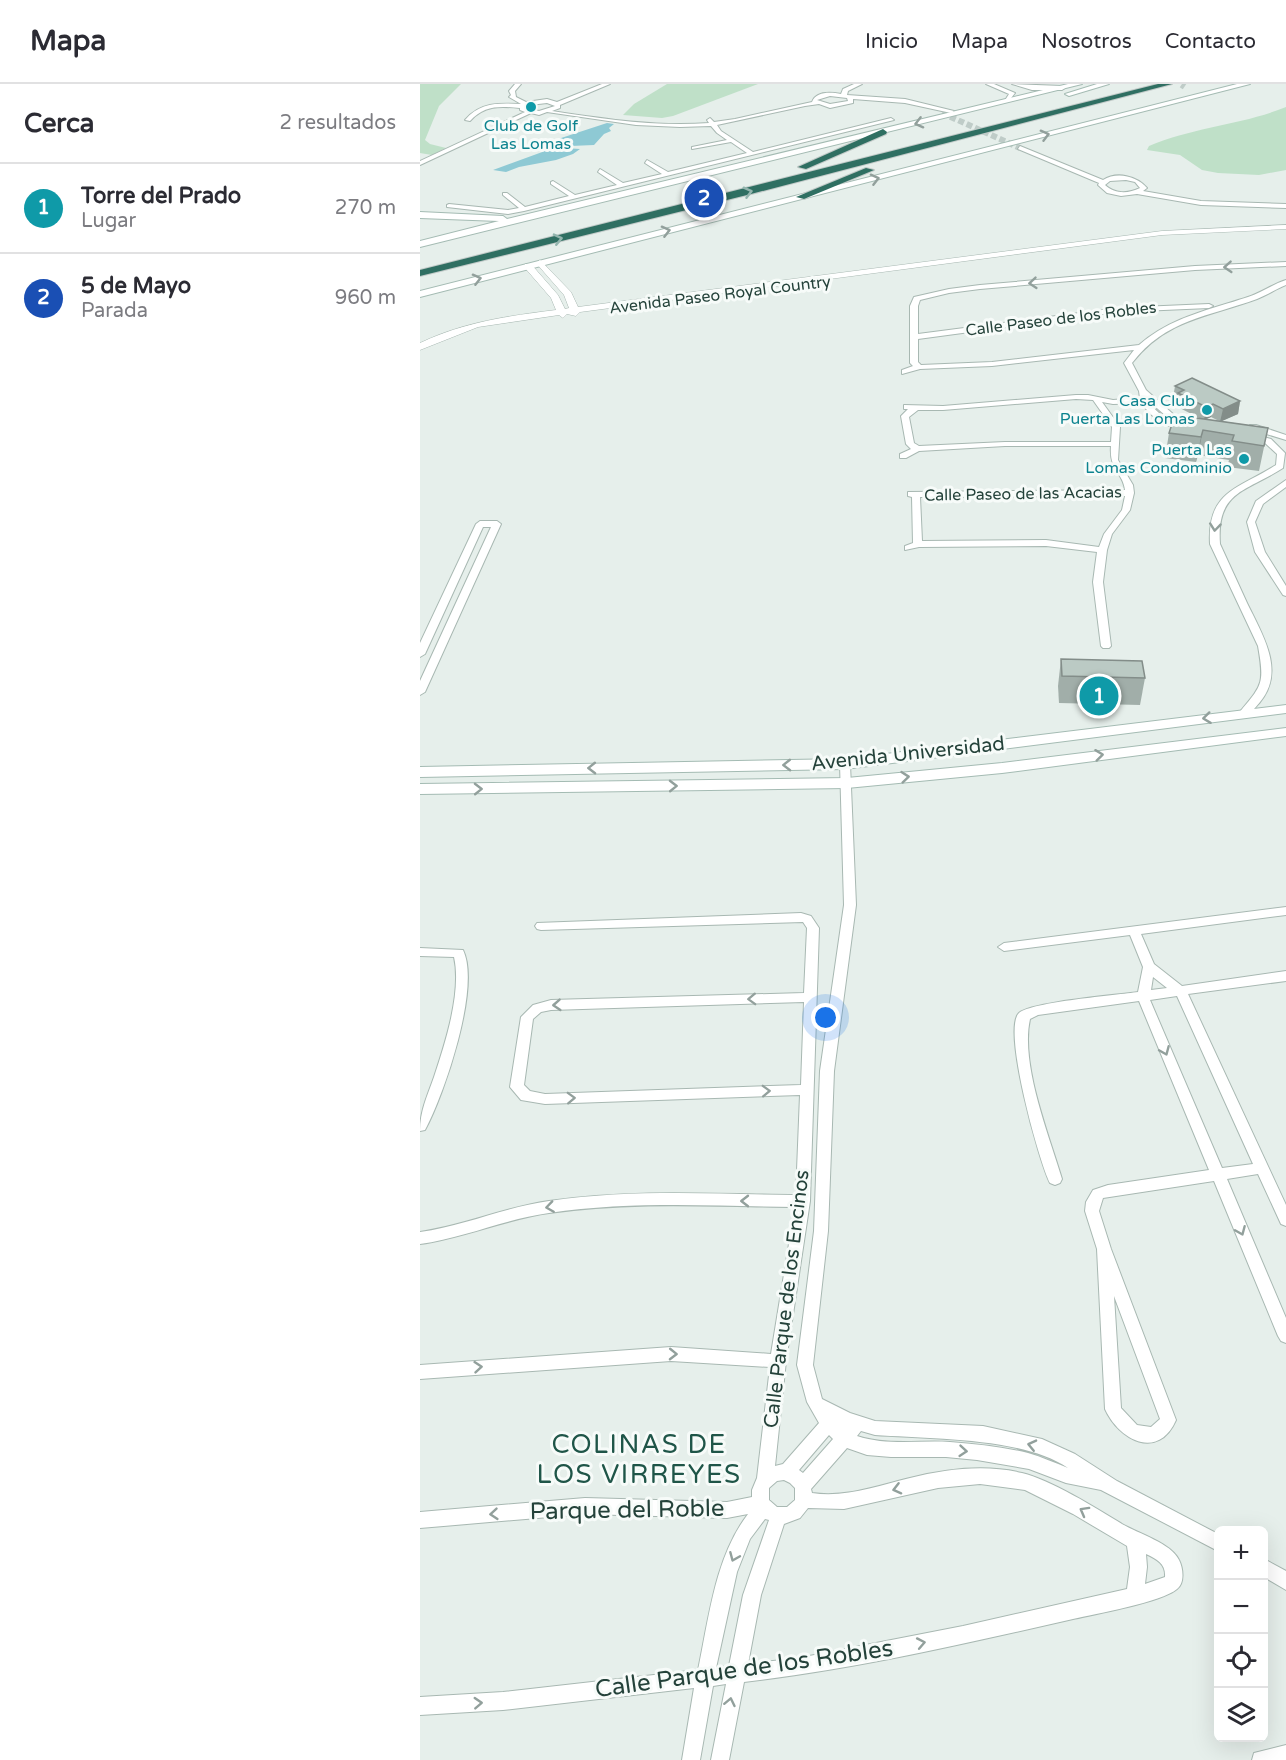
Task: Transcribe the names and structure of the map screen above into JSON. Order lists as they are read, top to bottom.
{
  "streets": {
    "main road": ["Avenida Universidad"],
    "street": [
      "Avenida Paseo Royal Country",
      "Calle Paseo de los Robles",
      "Calle Paseo de las Acacias",
      "Calle Parque de los Encinos",
      "Parque del Roble",
      "Calle Parque de los Robles"
    ]
  },
  "crossings": [
    ["Calle Parque de los Encinos", "Parque del Roble"]
  ],
  "one_way": ["Parque del Roble", "Calle Parque de los Robles"],
  "districts": ["COLINAS DE LOS VIRREYES"],
  "places": ["Club de Golf Las Lomas", "Casa Club Puerta Las Lomas", "Puerta Las Lomas Condominio"],
  "page": {
    "header": "Mapa",
    "nav": [
      "Inicio",
      "Mapa",
      "Nosotros",
      "Contacto"
    ],
    "heading": ["Cerca", "2 resultados"],
    "list": [
      {
        "mark": "1",
        "name": "Torre del Prado",
        "note": "Lugar",
        "value": "270 m"
      },
      {
        "mark": "2",
        "name": "5 de Mayo",
        "note": "Parada",
        "value": "960 m"
      }
    ],
    "pins": ["2", "1"],
    "map_buttons": ["+", "−"]
  }
}
